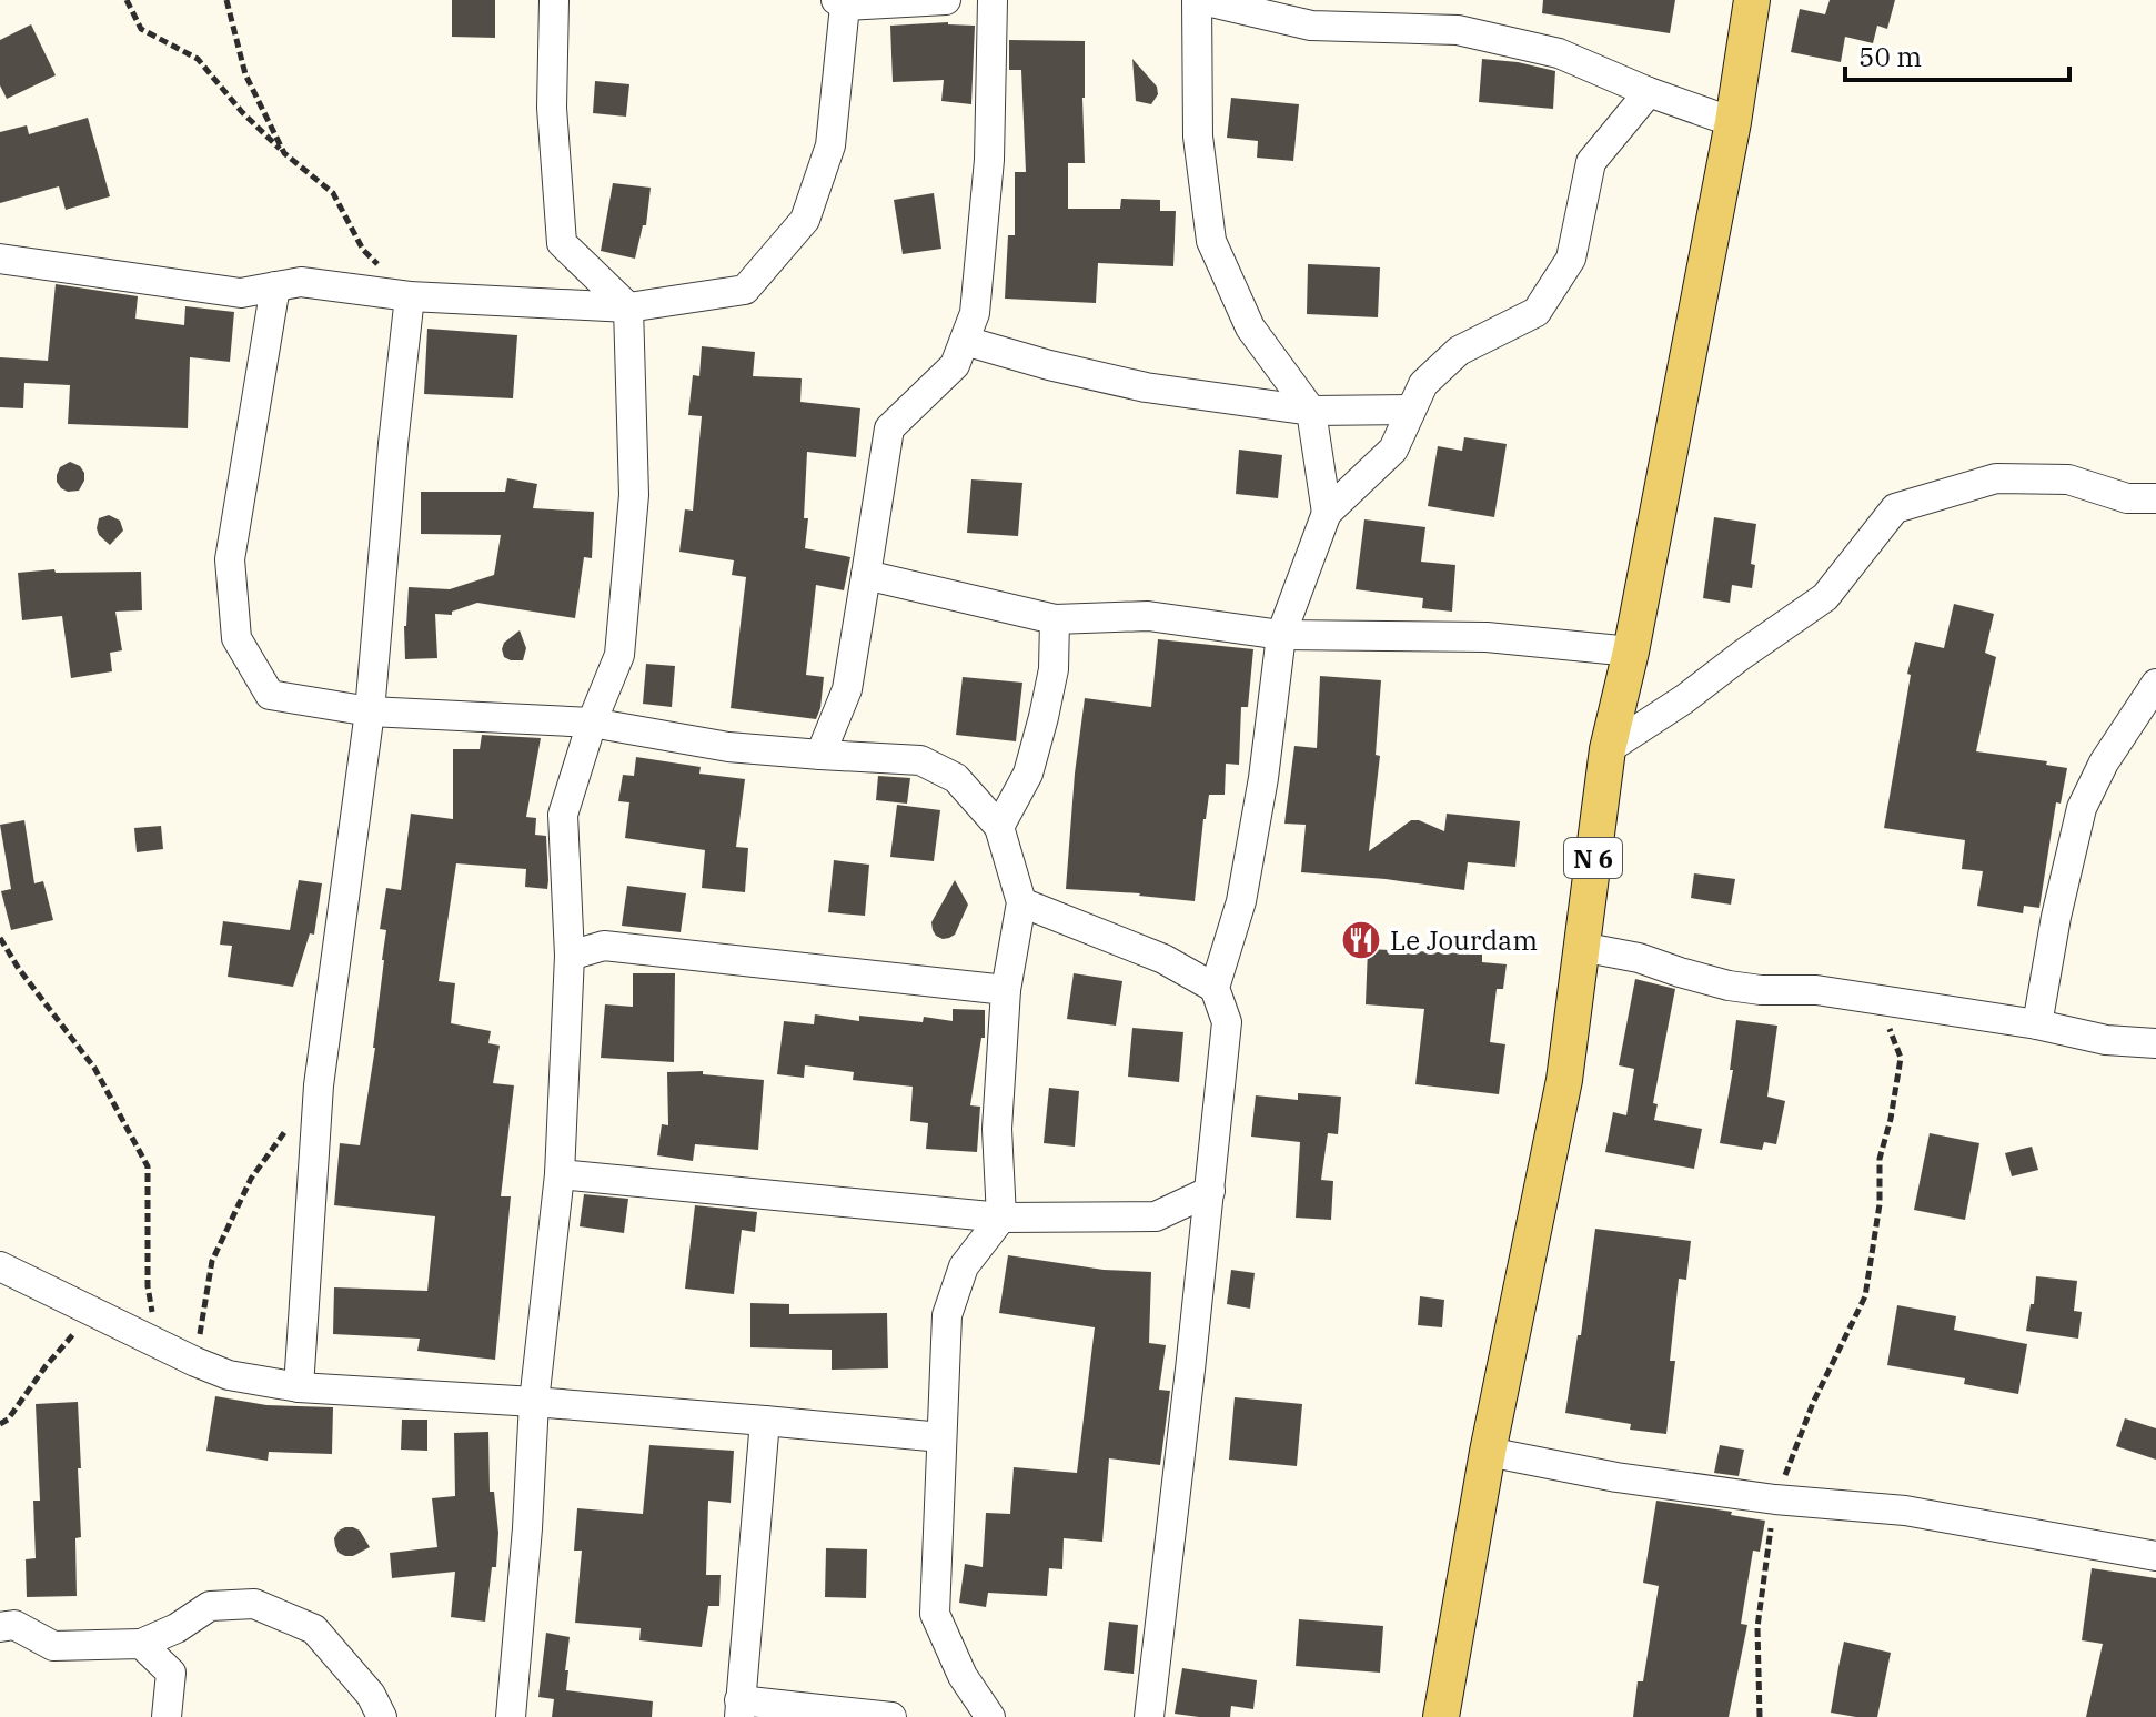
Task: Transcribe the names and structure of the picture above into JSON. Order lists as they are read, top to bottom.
{
  "streets": {
    "main road": ["N 6"]
  },
  "places": {
    "restaurant": ["Le Jourdam"]
  },
  "scale_bar": "50 m"
}
